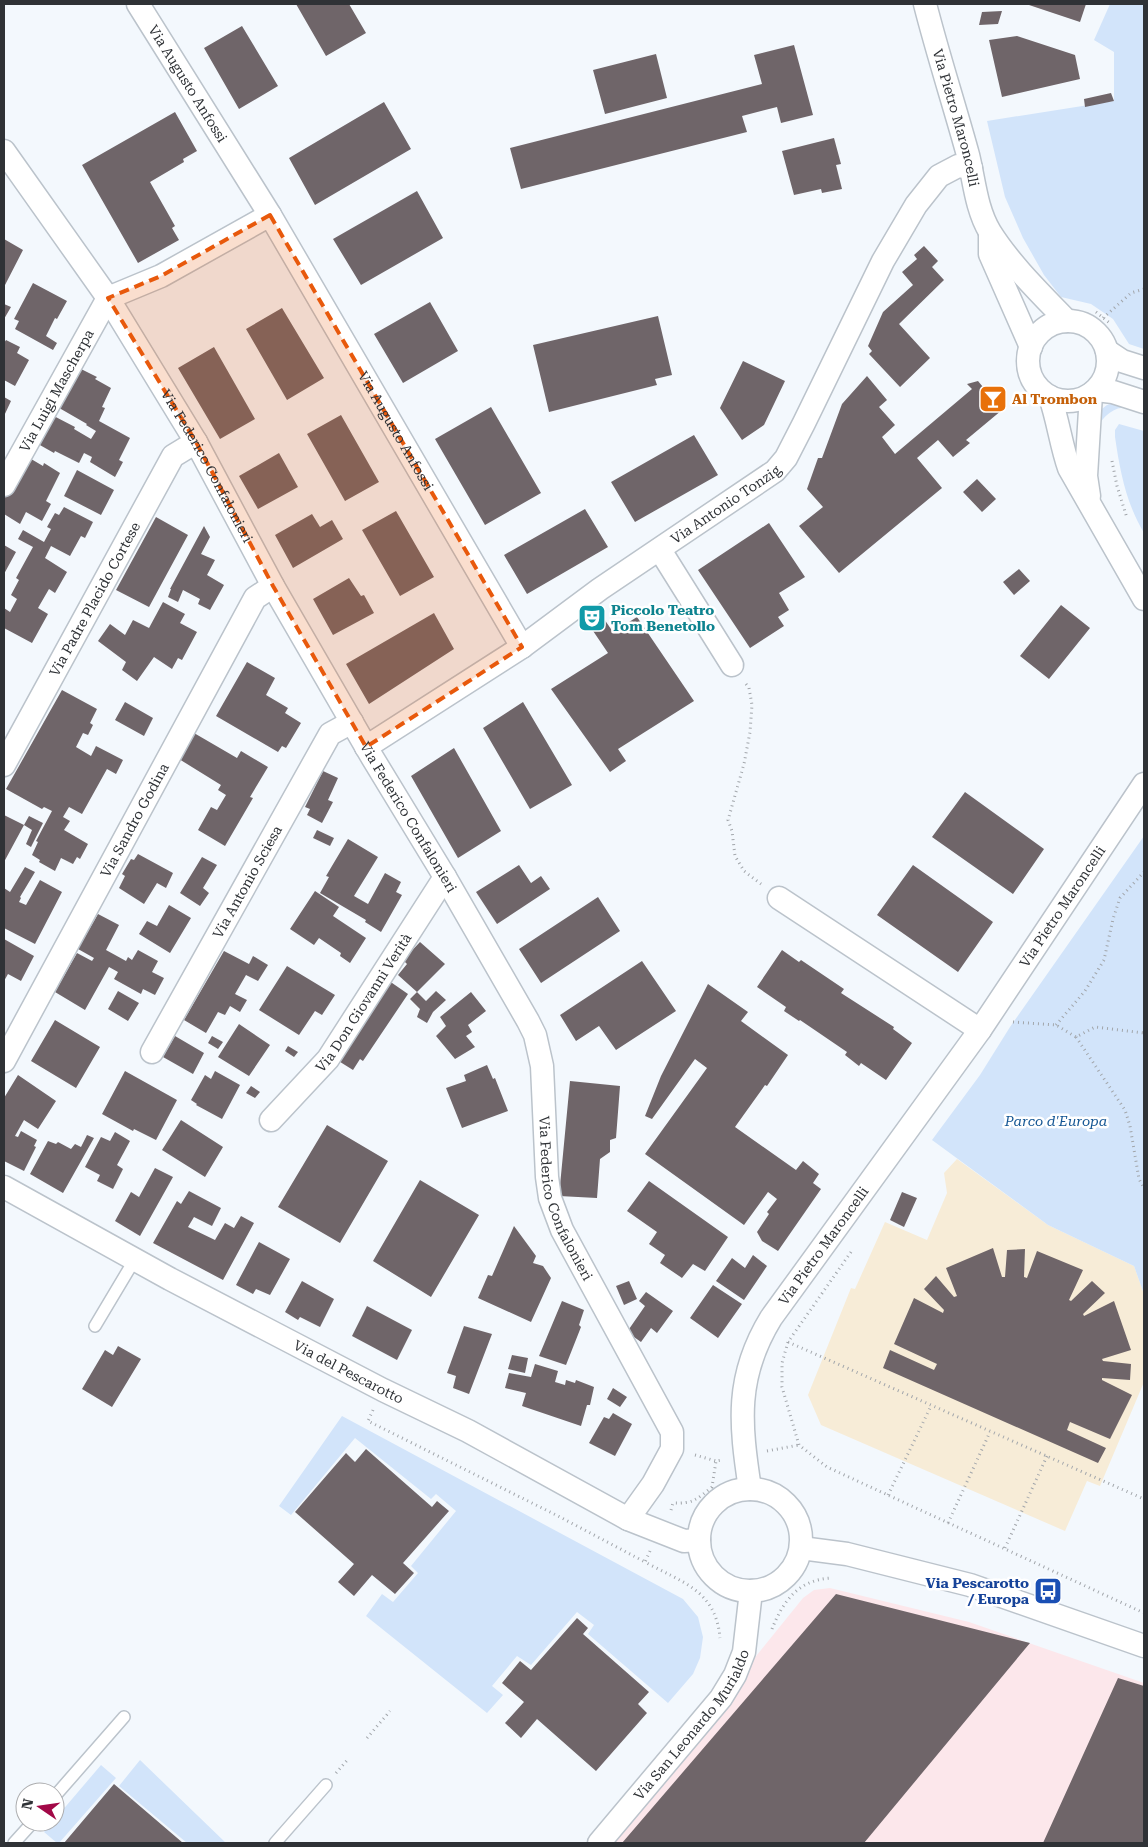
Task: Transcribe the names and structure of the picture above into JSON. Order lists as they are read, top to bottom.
{
  "streets": {
    "street": [
      "Via Augusto Anfossi",
      "Via Pietro Maroncelli",
      "Via Luigi Mascherpa",
      "Via Federico Confalonieri",
      "Via Antonio Tonzig",
      "Via Padre Placido Cortese",
      "Via Sandro Godina",
      "Via Antonio Sciesa",
      "Via Don Giovanni Verità",
      "Via del Pescarotto",
      "Via San Leonardo Murialdo"
    ]
  },
  "crossings": [
    ["Via Augusto Anfossi", "Via Antonio Tonzig"],
    ["Via Pietro Maroncelli", "Via Antonio Tonzig"],
    ["Via Pietro Maroncelli", "Via del Pescarotto"],
    ["Via Pietro Maroncelli", "Via San Leonardo Murialdo"],
    ["Via Luigi Mascherpa", "Via Federico Confalonieri"],
    ["Via Federico Confalonieri", "Via Antonio Tonzig"],
    ["Via Federico Confalonieri", "Via Padre Placido Cortese"],
    ["Via Federico Confalonieri", "Via Sandro Godina"],
    ["Via Federico Confalonieri", "Via Antonio Sciesa"],
    ["Via Federico Confalonieri", "Via Don Giovanni Verità"],
    ["Via Federico Confalonieri", "Via del Pescarotto"],
    ["Via del Pescarotto", "Via San Leonardo Murialdo"]
  ],
  "parks": ["Parco d'Europa"],
  "places": {
    "bar": ["Al Trombon"],
    "theatre": ["Piccolo Teatro Tom Benetollo"],
    "bus stop": ["Via Pescarotto / Europa"]
  },
  "north": "left"
}
